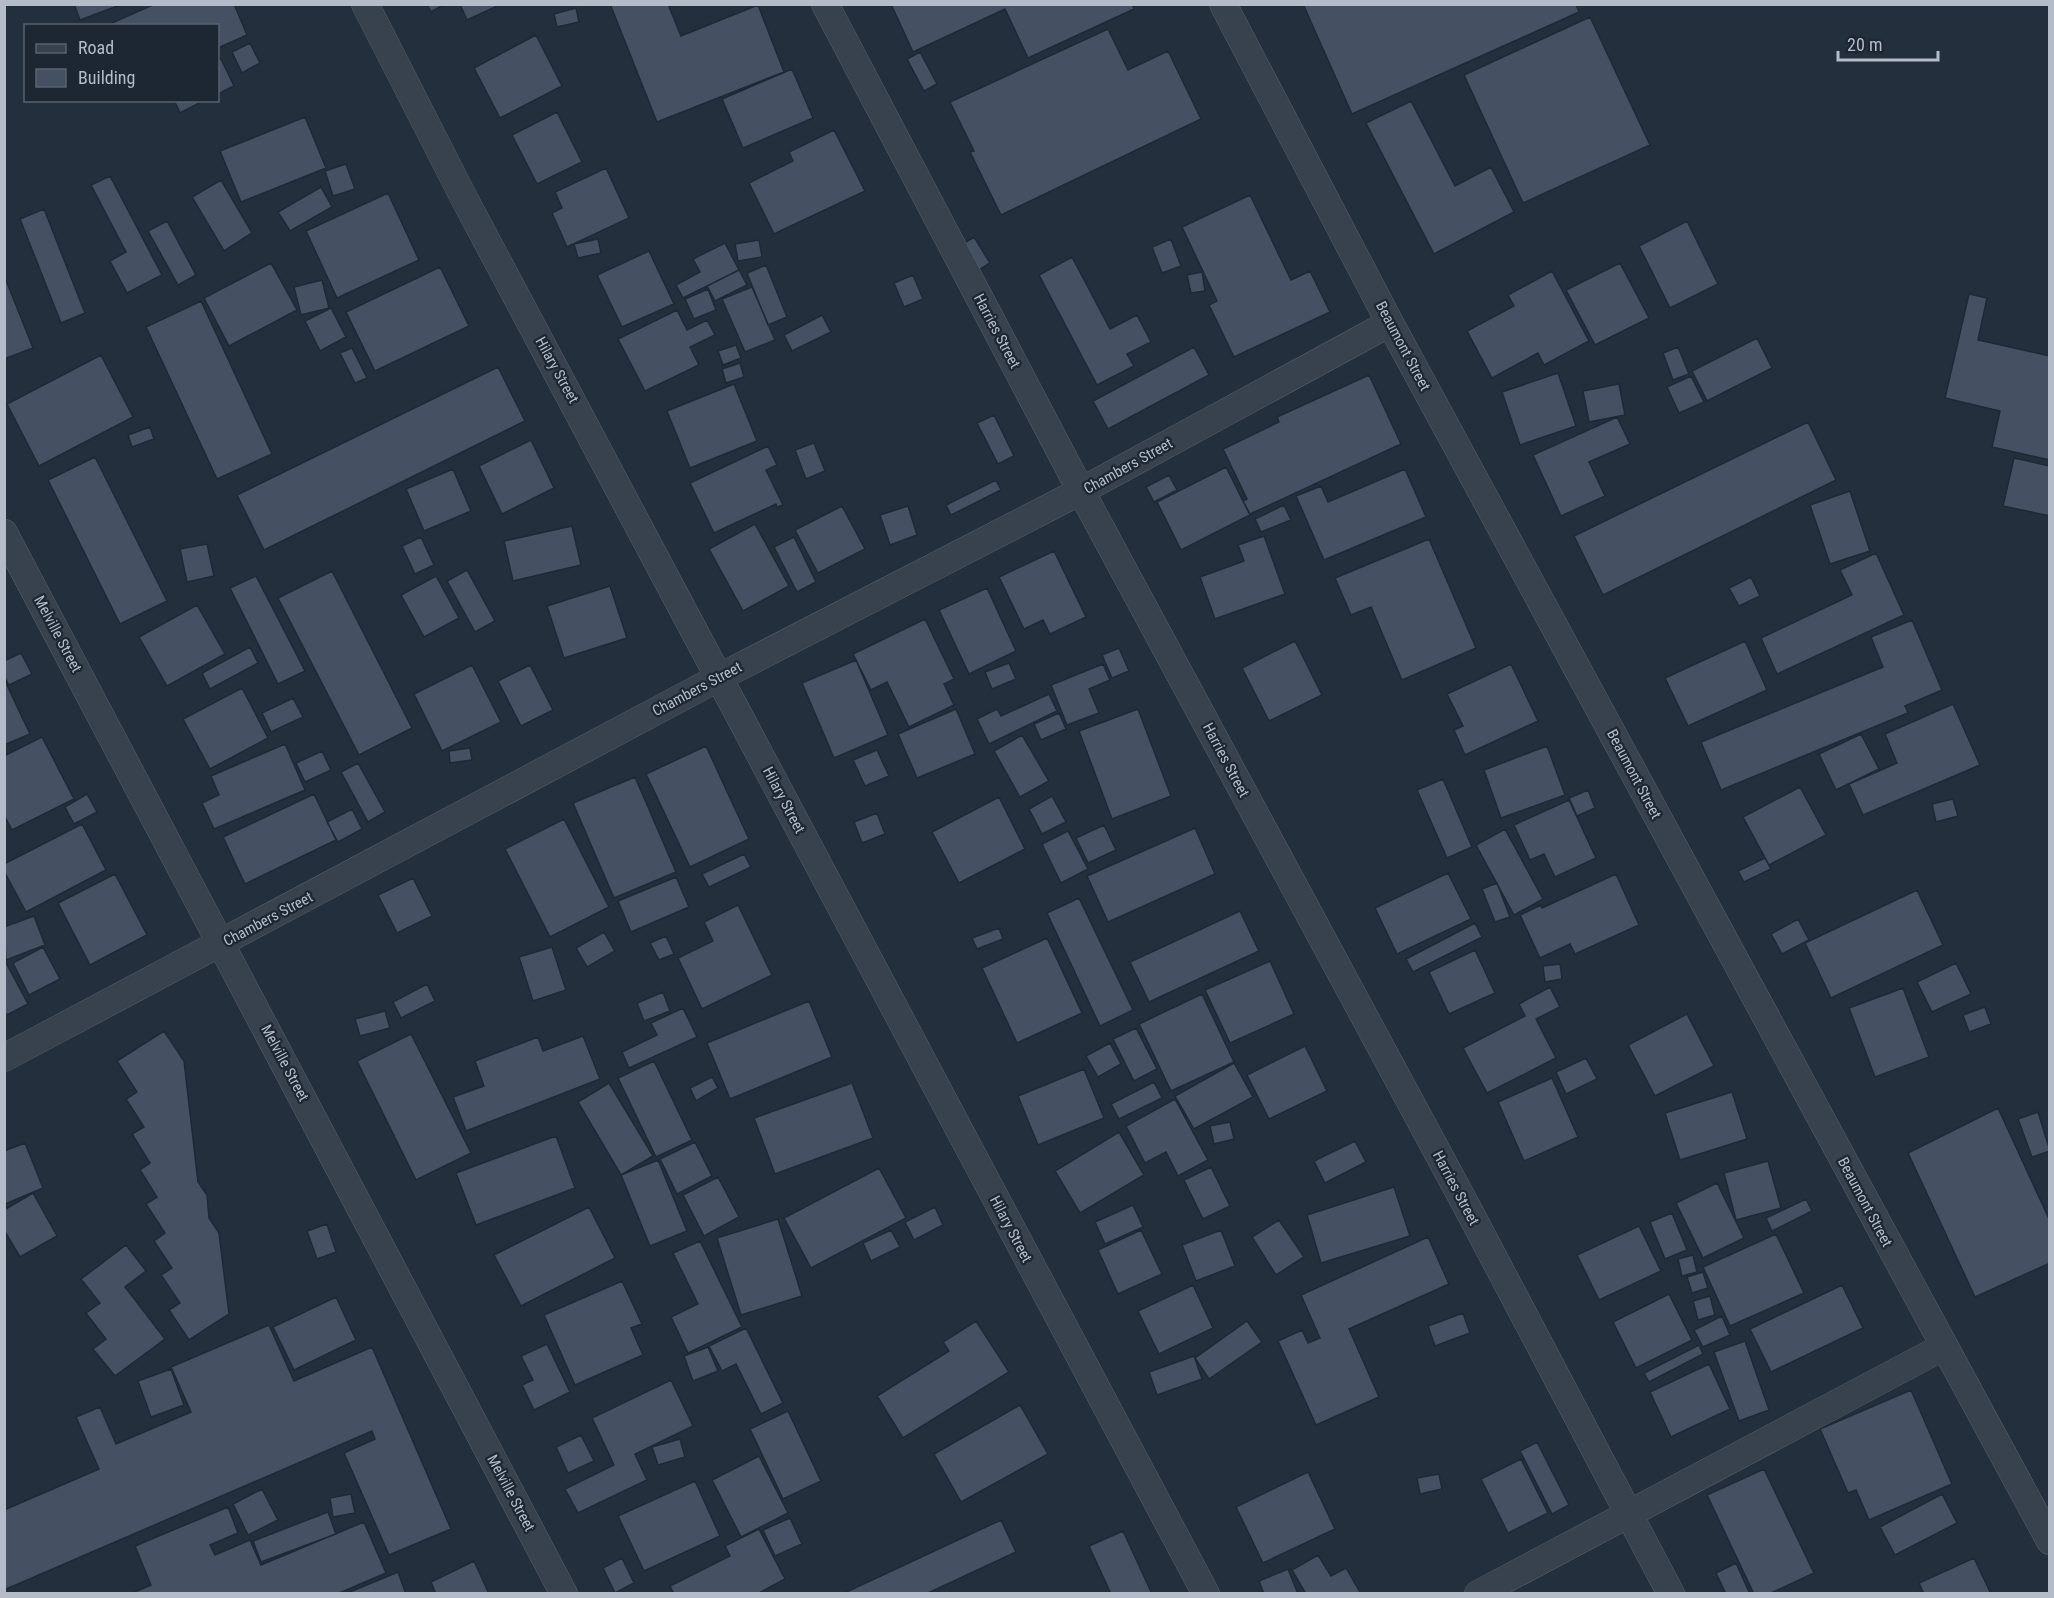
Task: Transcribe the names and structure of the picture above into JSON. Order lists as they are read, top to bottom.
{
  "streets": {
    "street": [
      "Harries Street",
      "Beaumont Street",
      "Hilary Street",
      "Chambers Street",
      "Melville Street"
    ]
  },
  "crossings": [
    ["Harries Street", "Chambers Street"],
    ["Beaumont Street", "Chambers Street"],
    ["Hilary Street", "Chambers Street"],
    ["Chambers Street", "Melville Street"]
  ],
  "legend": ["Road", "Building"],
  "scale_bar": "20 m"
}
